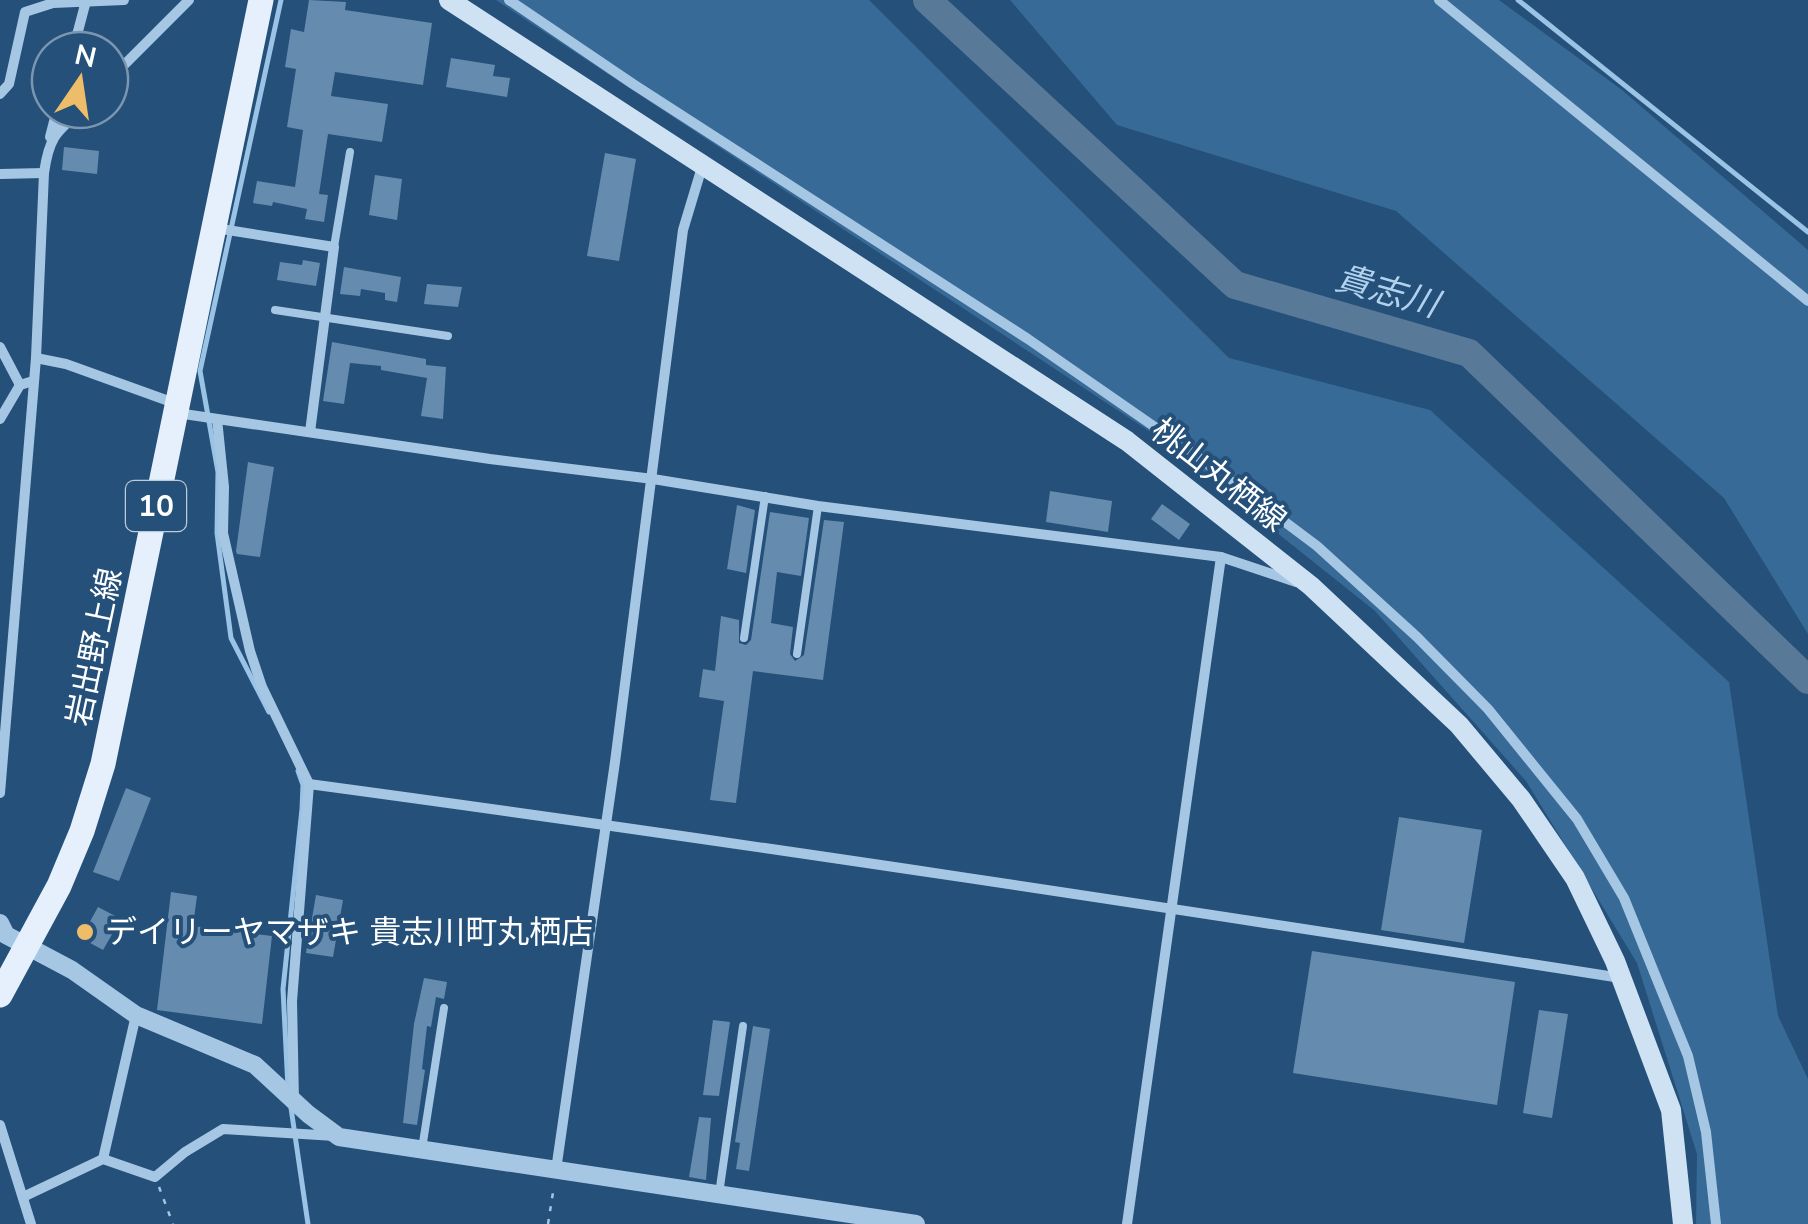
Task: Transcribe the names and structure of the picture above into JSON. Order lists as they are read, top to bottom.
{
  "streets": {
    "main road": ["桃山丸栖線", "10", "岩出野上線"]
  },
  "water": ["貴志川"],
  "places": ["デイリーヤマザキ 貴志川町丸栖店"],
  "north": "top"
}
